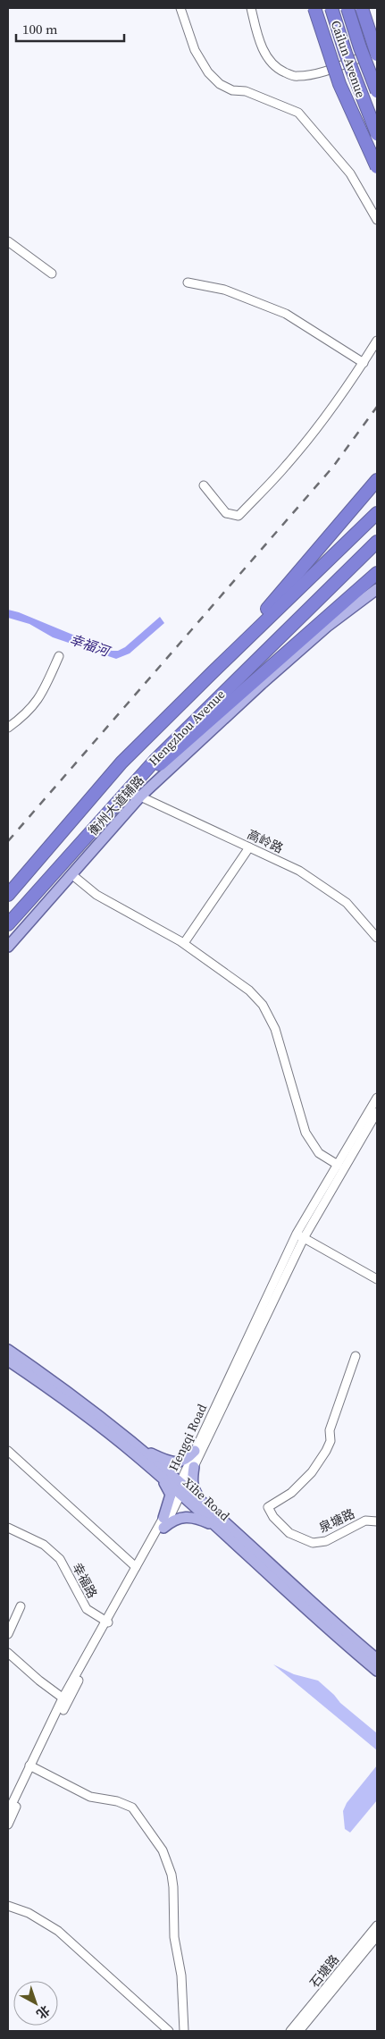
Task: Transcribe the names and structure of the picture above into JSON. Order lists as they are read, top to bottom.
{
  "streets": {
    "highway": ["Cailun Avenue", "Hengzhou Avenue"],
    "main road": ["衡州大道辅路", "Xihe Road"],
    "street": [
      "高岭路",
      "Hengqi Road",
      "泉塘路",
      "幸福路",
      "石塘路"
    ]
  },
  "crossings": [
    ["Hengzhou Avenue", "高岭路"],
    ["衡州大道辅路", "高岭路"],
    ["Hengqi Road", "Xihe Road"],
    ["Hengqi Road", "幸福路"]
  ],
  "water": ["幸福河"],
  "scale_bar": "100 m",
  "north": "bottom right"
}
